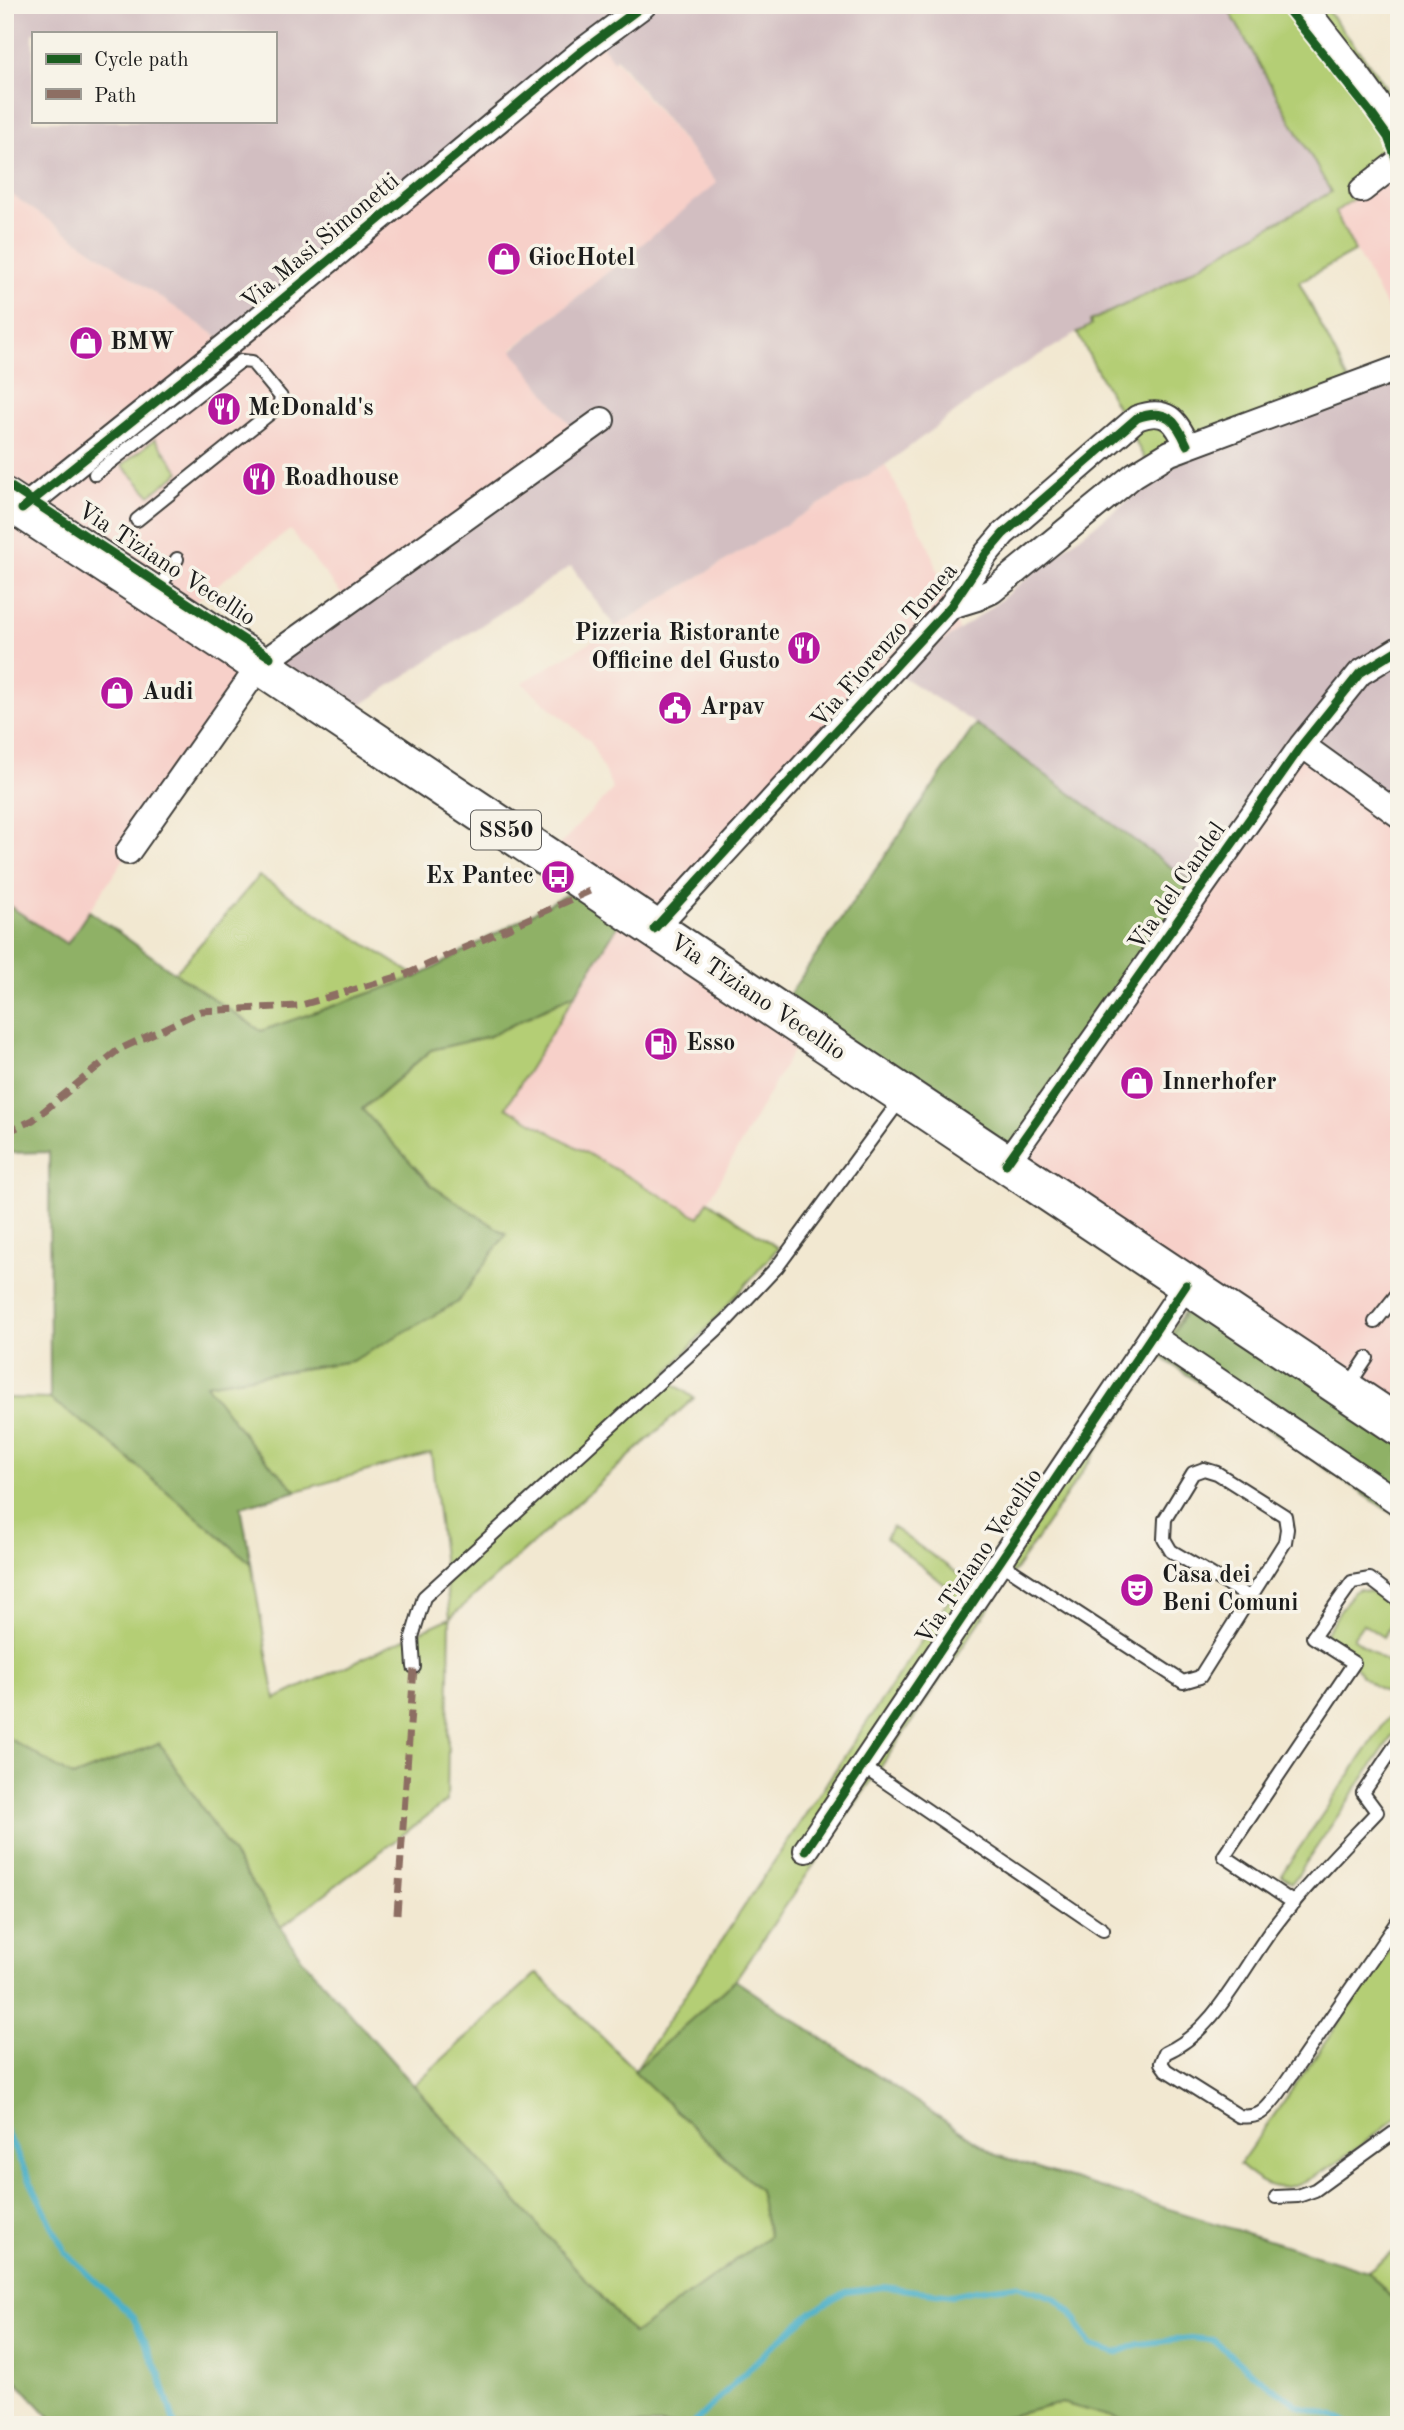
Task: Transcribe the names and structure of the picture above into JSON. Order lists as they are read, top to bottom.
{
  "streets": {
    "main road": ["Via Tiziano Vecellio", "SS50"],
    "street": ["Via Masi Simonetti", "Via Fiorenzo Tomea", "Via del Candel"]
  },
  "crossings": [
    ["Via Masi Simonetti", "Via Tiziano Vecellio"],
    ["Via Tiziano Vecellio", "Via Fiorenzo Tomea"],
    ["Via Tiziano Vecellio", "Via del Candel"]
  ],
  "places": {
    "shop": [
      "GiocHotel",
      "BMW",
      "Audi",
      "Innerhofer"
    ],
    "restaurant": ["McDonald's", "Roadhouse", "Pizzeria Ristorante Officine del Gusto"],
    "public building": ["Arpav"],
    "bus stop": ["Ex Pantec"],
    "fuel station": ["Esso"],
    "theatre": ["Casa dei Beni Comuni"]
  },
  "legend": ["Cycle path", "Path"]
}
